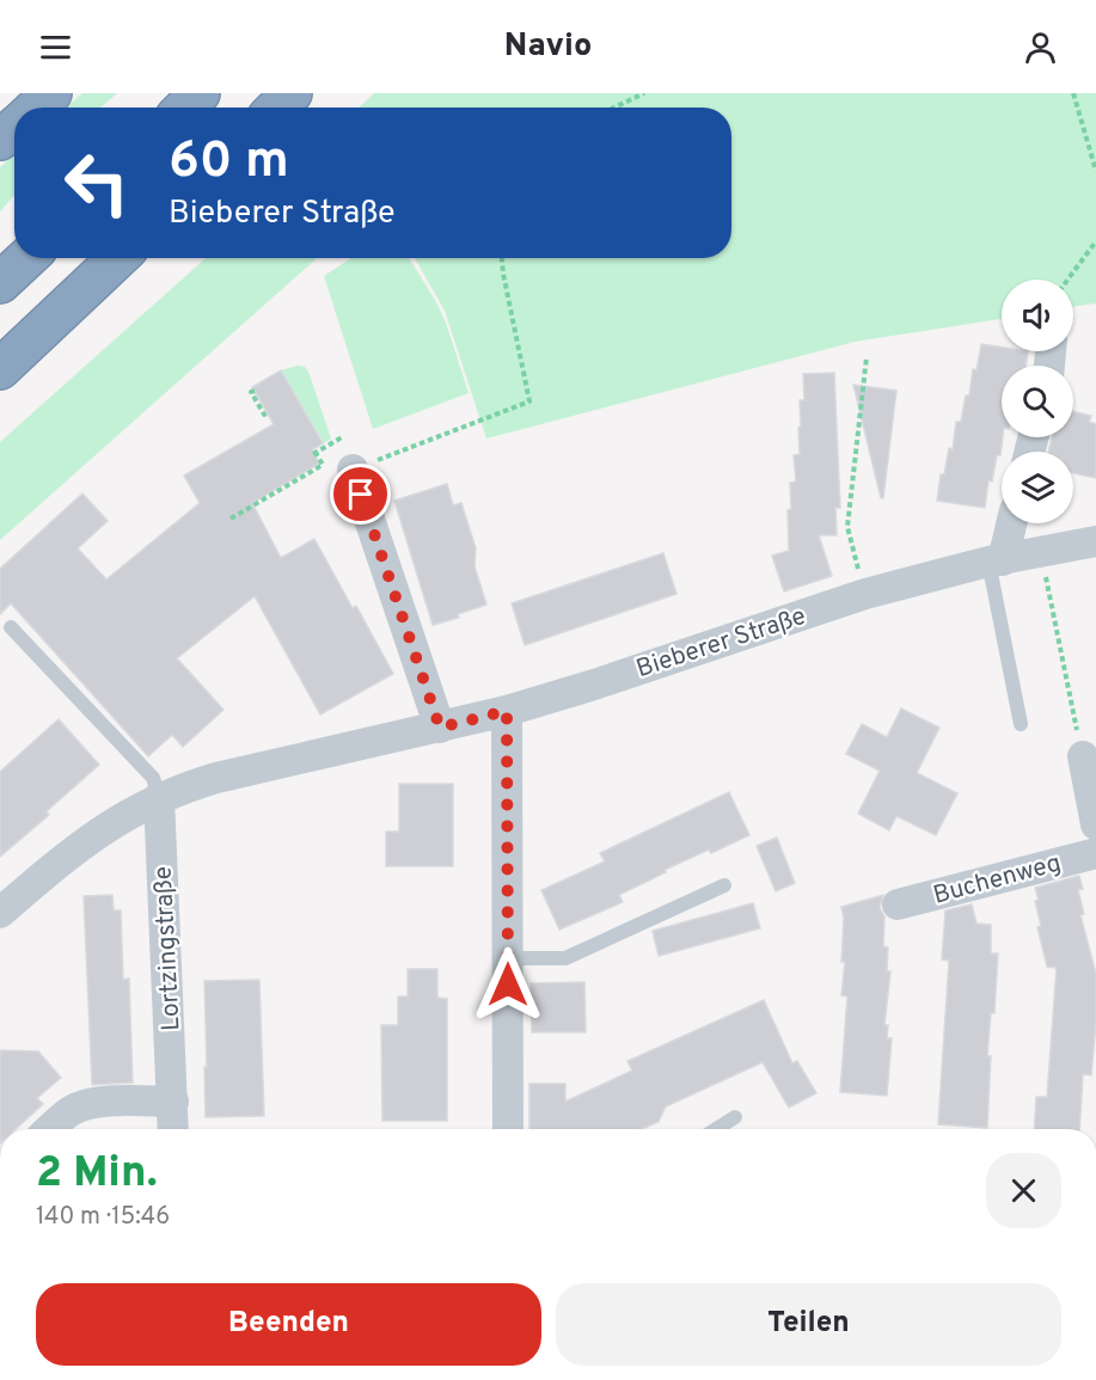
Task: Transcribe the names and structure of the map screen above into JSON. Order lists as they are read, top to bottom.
{
  "streets": {
    "street": ["Bieberer Straße", "Buchenweg", "Lortzingstraße"]
  },
  "crossings": [
    ["Bieberer Straße", "Lortzingstraße"]
  ],
  "page": {
    "header": "Navio",
    "turn": ["60 m", "Bieberer Straße"],
    "heading": ["2 Min.", "140 m · 15:46"],
    "buttons": ["Beenden", "Teilen"]
  }
}
